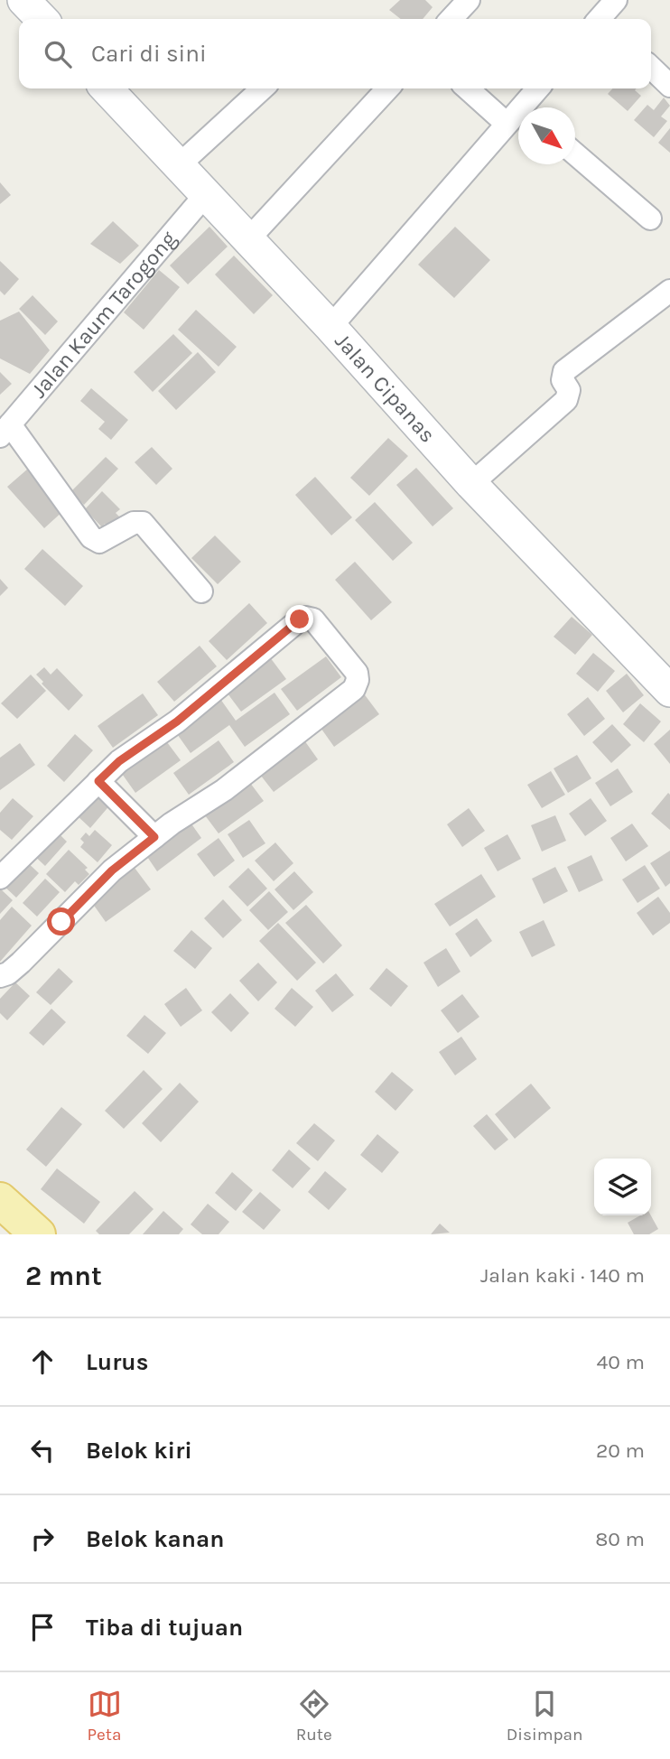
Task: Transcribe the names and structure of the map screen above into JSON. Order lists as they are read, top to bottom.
{
  "streets": {
    "street": ["Jalan Kaum Tarogong", "Jalan Cipanas"]
  },
  "crossings": [
    ["Jalan Kaum Tarogong", "Jalan Cipanas"]
  ],
  "north": "bottom right",
  "page": {
    "search": "Cari di sini",
    "heading": ["2 mnt", "Jalan kaki · 140 m"],
    "list": [
      ["Lurus", "40 m"],
      ["Belok kiri", "20 m"],
      ["Belok kanan", "80 m"],
      "Tiba di tujuan"
    ],
    "nav": ["Peta", "Rute", "Disimpan"]
  }
}
